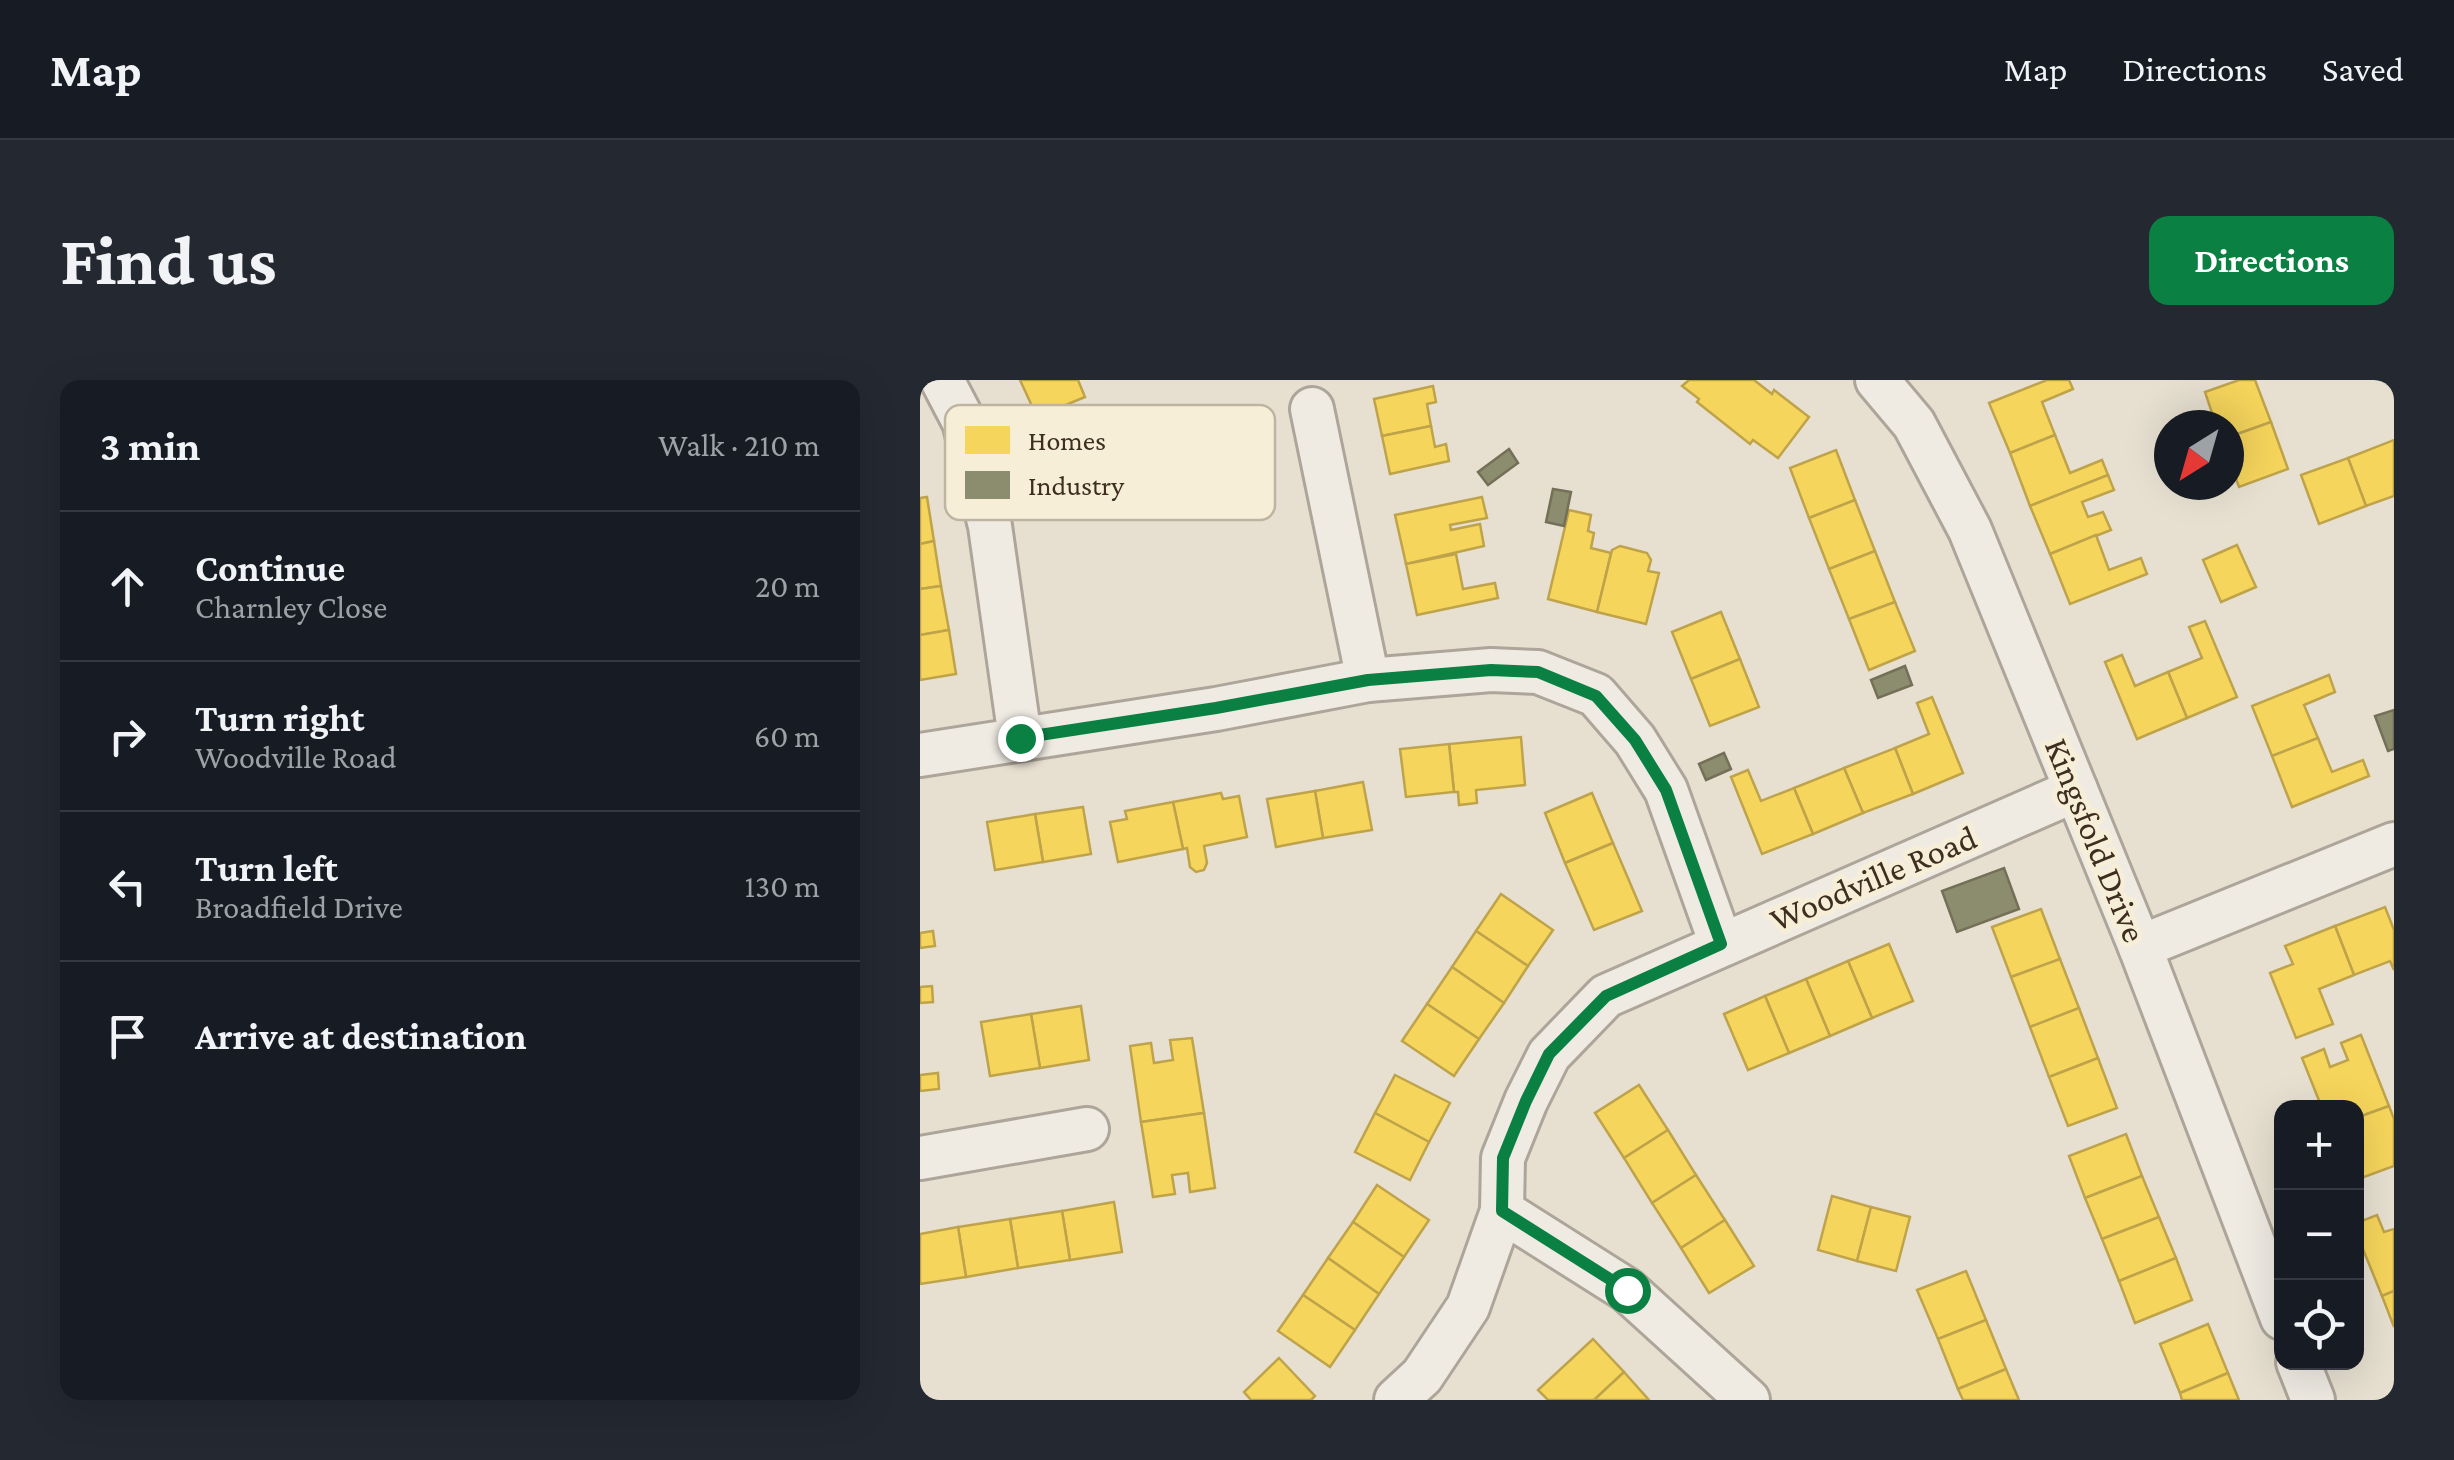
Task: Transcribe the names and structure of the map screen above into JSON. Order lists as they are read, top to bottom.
{
  "streets": {
    "street": ["Kingsfold Drive", "Woodville Road"]
  },
  "crossings": [
    ["Kingsfold Drive", "Woodville Road"]
  ],
  "legend": ["Homes", "Industry"],
  "north": "bottom left",
  "page": {
    "header": "Map",
    "nav": ["Map", "Directions", "Saved"],
    "buttons": "Directions",
    "title": "Find us",
    "heading": ["3 min", "Walk · 210 m"],
    "list": [
      ["Continue", "Charnley Close", "20 m"],
      ["Turn right", "Woodville Road", "60 m"],
      ["Turn left", "Broadfield Drive", "130 m"],
      "Arrive at destination"
    ],
    "map_buttons": ["+", "−"]
  }
}
